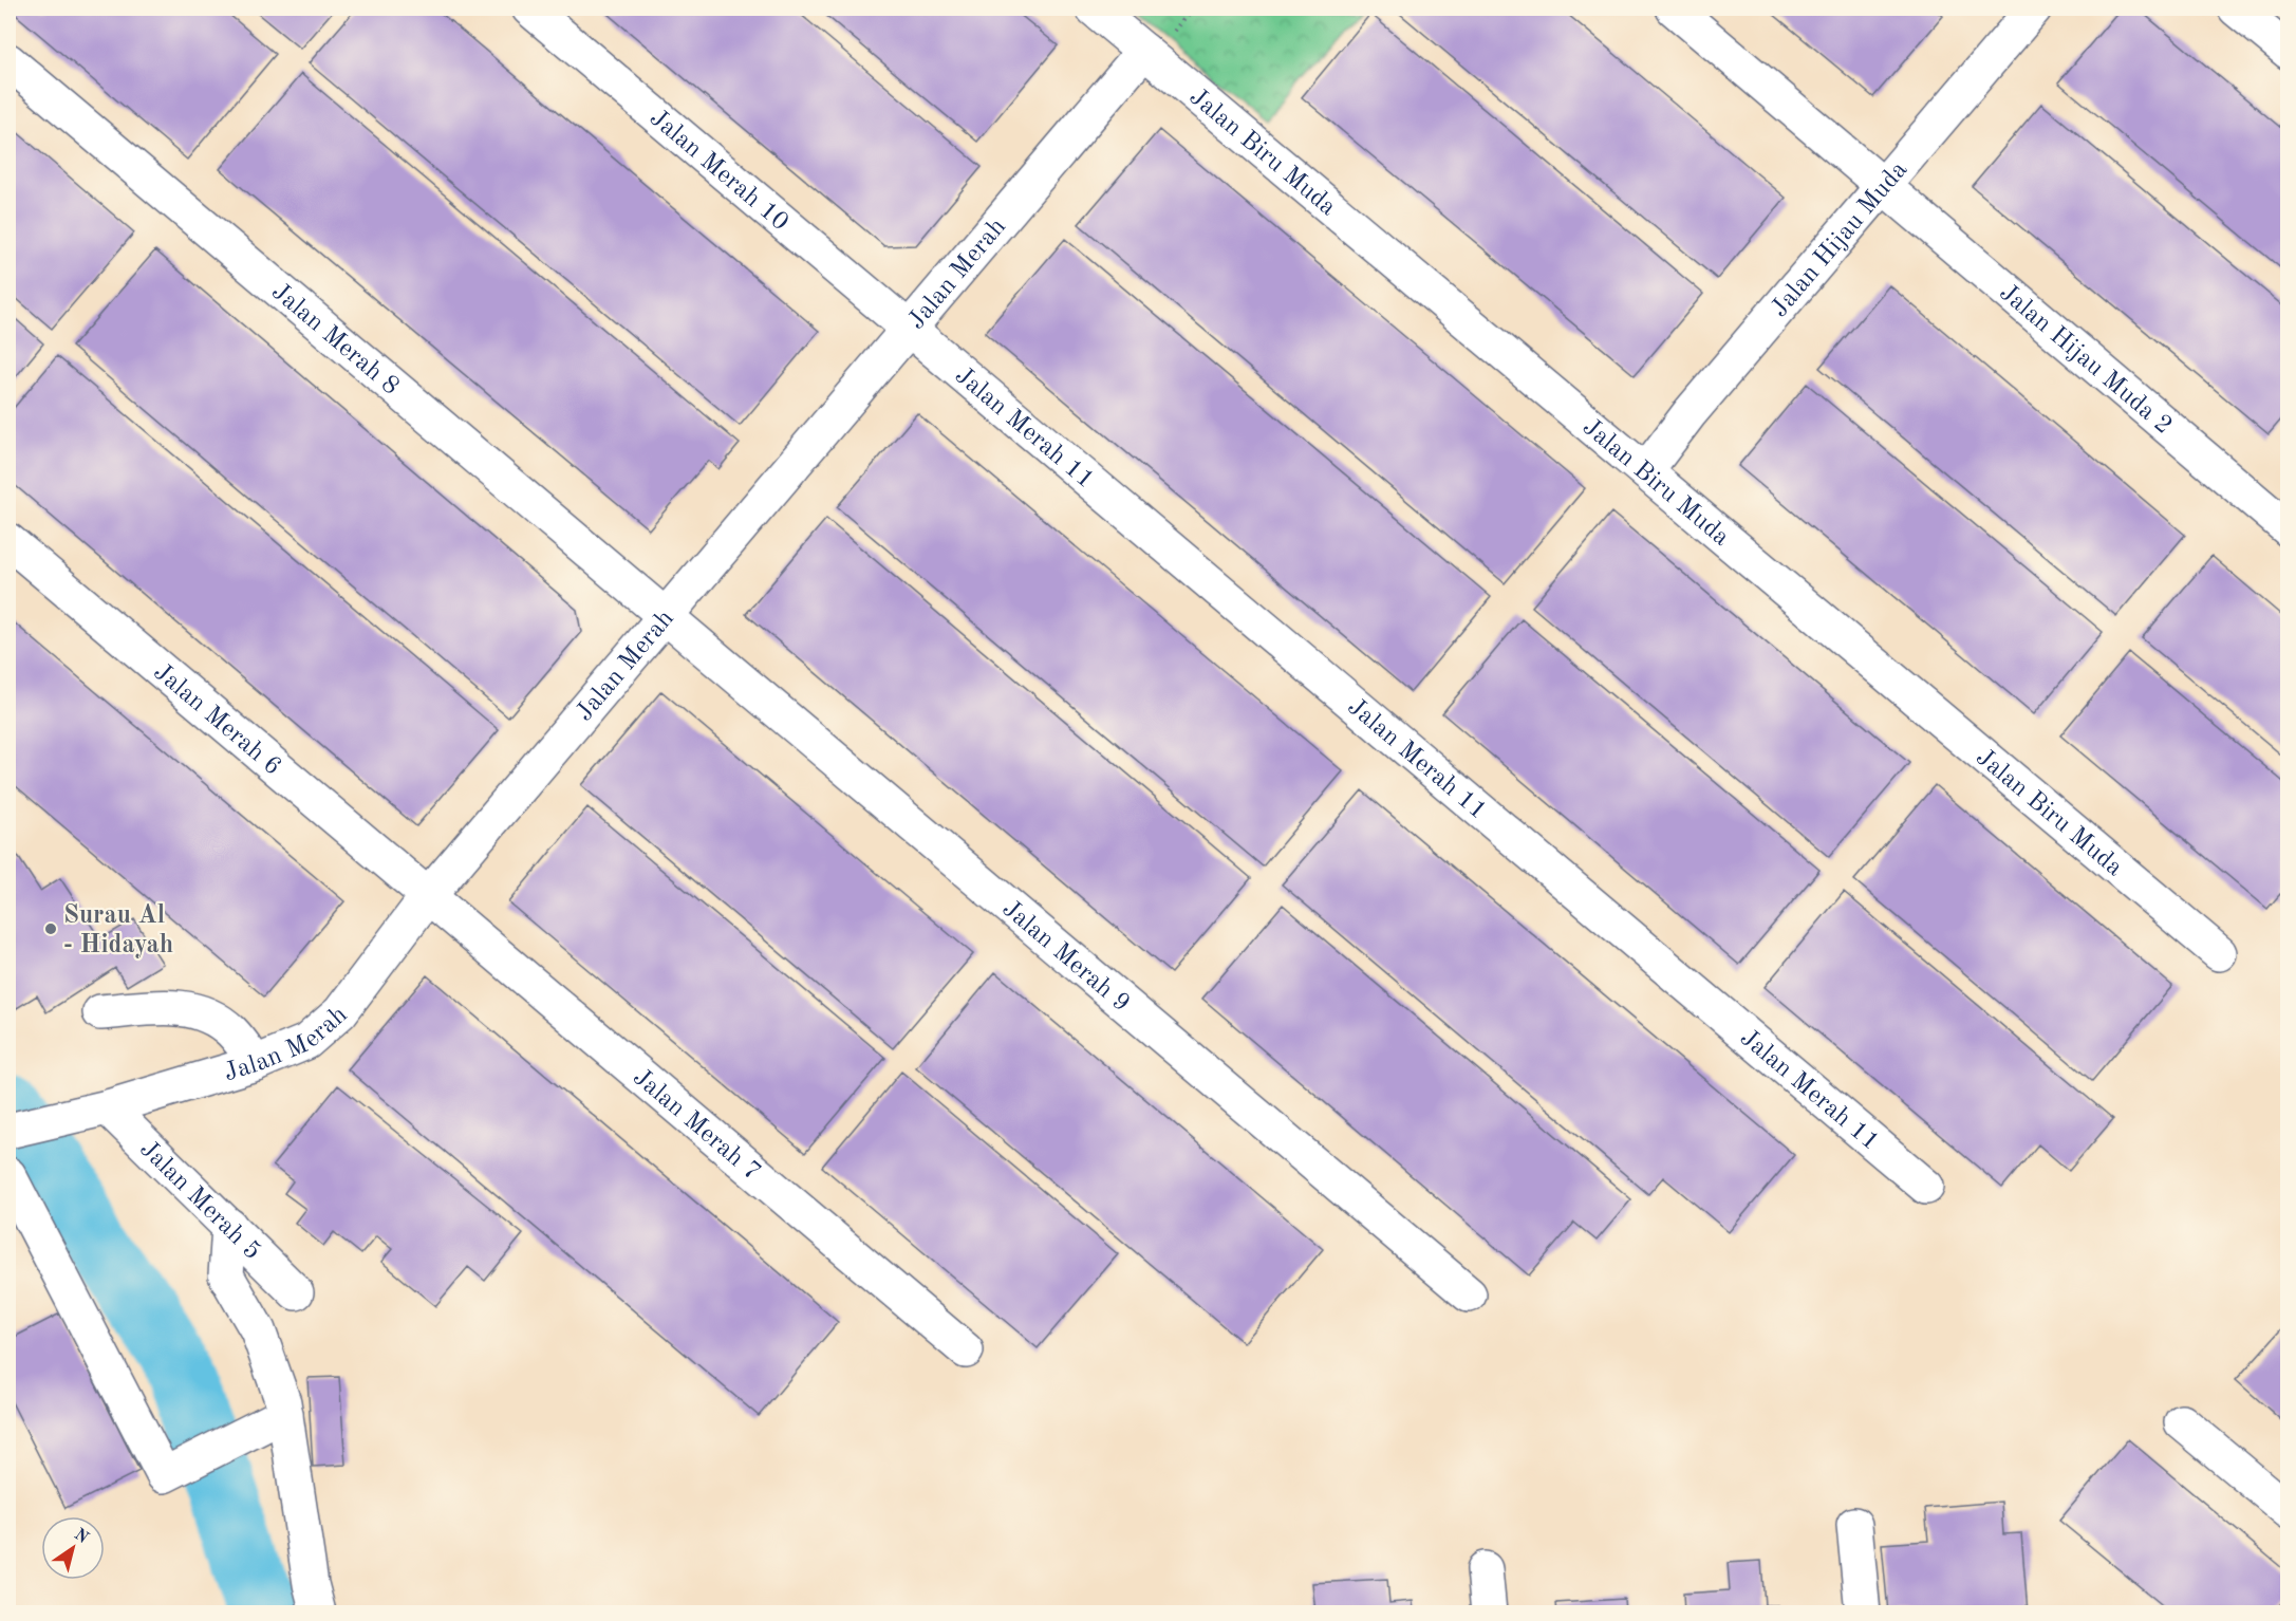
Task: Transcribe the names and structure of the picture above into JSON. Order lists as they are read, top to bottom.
{
  "streets": {
    "street": [
      "Jalan Biru Muda",
      "Jalan Merah 10",
      "Jalan Hijau Muda",
      "Jalan Merah",
      "Jalan Merah 8",
      "Jalan Hijau Muda 2",
      "Jalan Merah 11",
      "Jalan Merah 6",
      "Jalan Merah 9",
      "Jalan Merah 7",
      "Jalan Merah 5"
    ]
  },
  "crossings": [
    ["Jalan Biru Muda", "Jalan Hijau Muda"],
    ["Jalan Biru Muda", "Jalan Merah"],
    ["Jalan Merah 10", "Jalan Merah"],
    ["Jalan Merah 10", "Jalan Merah 11"],
    ["Jalan Hijau Muda", "Jalan Hijau Muda 2"],
    ["Jalan Merah", "Jalan Merah 8"],
    ["Jalan Merah", "Jalan Merah 11"],
    ["Jalan Merah", "Jalan Merah 6"],
    ["Jalan Merah", "Jalan Merah 9"],
    ["Jalan Merah", "Jalan Merah 7"],
    ["Jalan Merah", "Jalan Merah 5"],
    ["Jalan Merah 8", "Jalan Merah 9"],
    ["Jalan Merah 6", "Jalan Merah 7"]
  ],
  "places": ["Surau Al - Hidayah"],
  "north": "top right"
}
